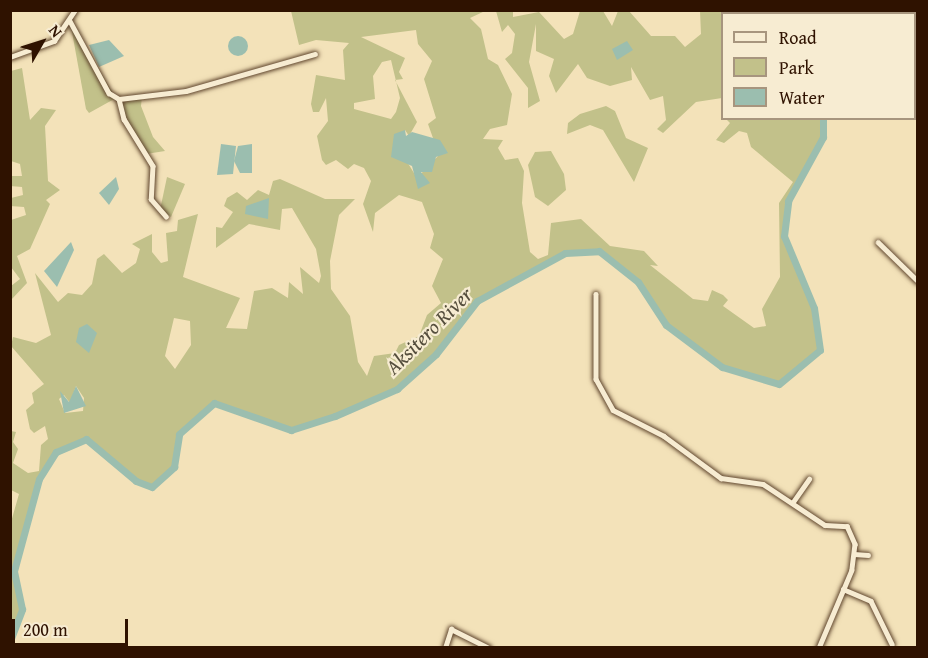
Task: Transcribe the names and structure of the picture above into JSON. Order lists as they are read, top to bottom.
{
  "water": ["Aksitero River"],
  "legend": ["Road", "Park", "Water"],
  "scale_bar": "200 m",
  "north": "top right"
}
